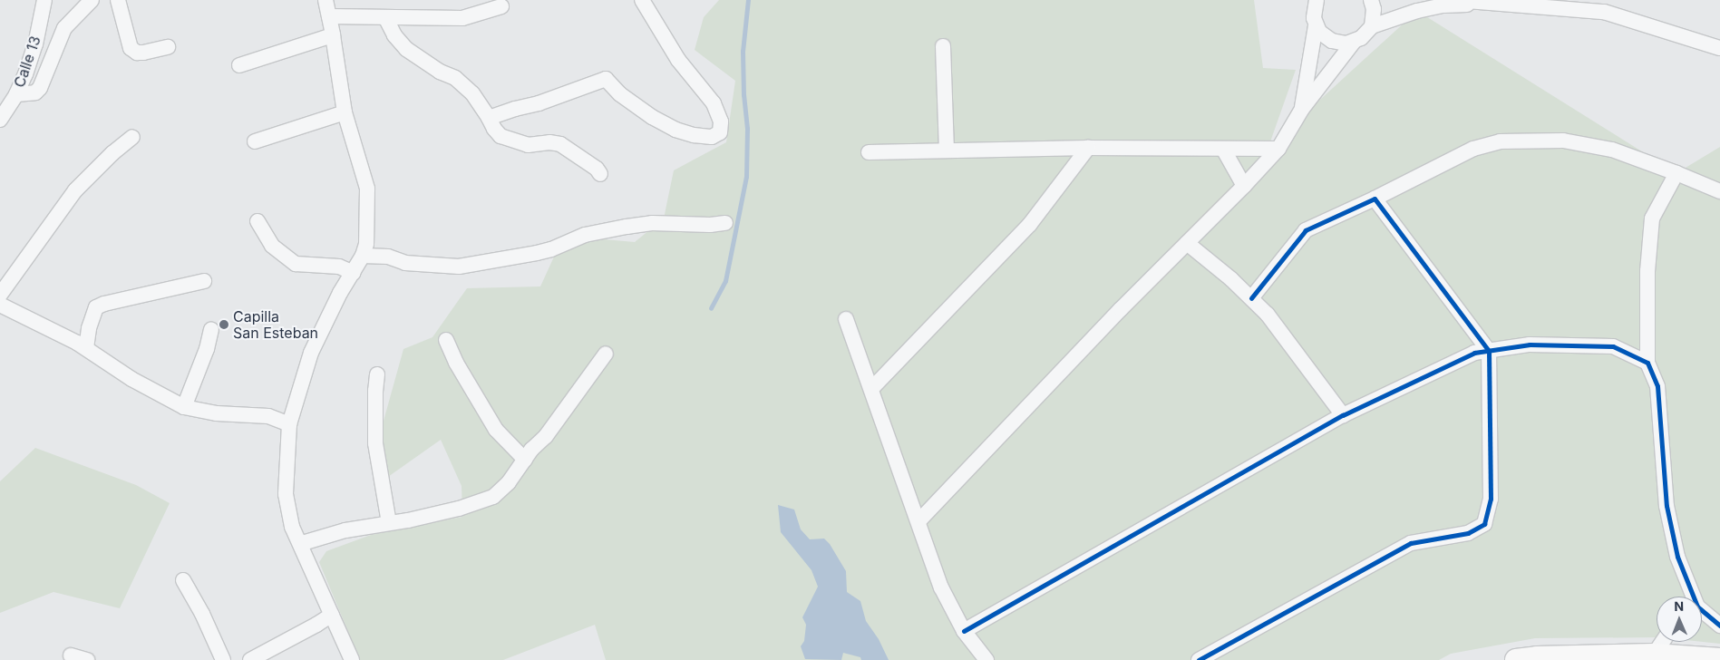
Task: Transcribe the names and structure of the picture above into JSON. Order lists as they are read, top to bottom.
{
  "streets": {
    "street": ["Calle 13"]
  },
  "places": ["Capilla San Esteban"],
  "north": "top"
}
